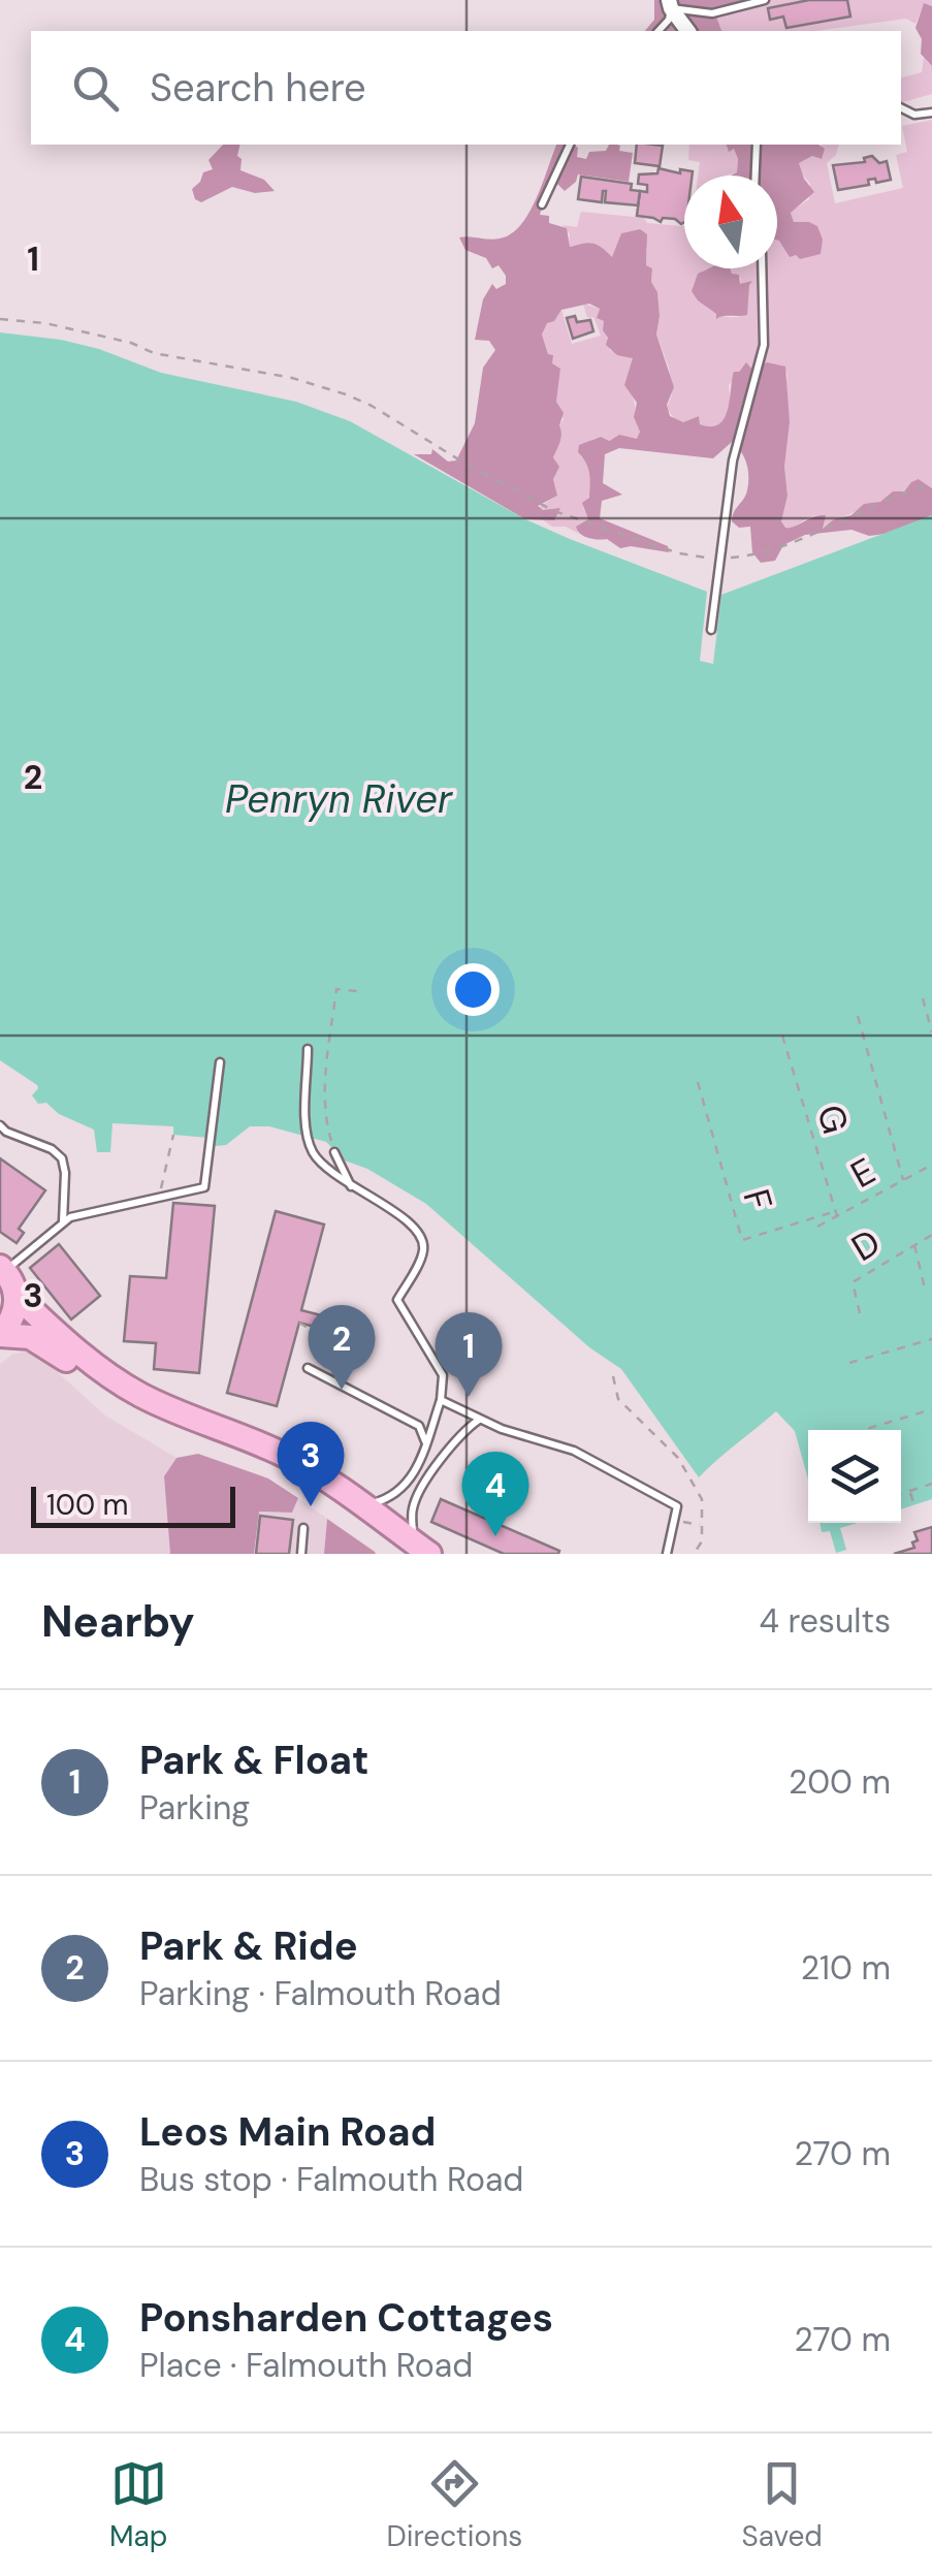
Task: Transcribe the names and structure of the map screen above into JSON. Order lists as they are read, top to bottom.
{
  "streets": {
    "path": [
      "G",
      "E",
      "F",
      "D"
    ]
  },
  "crossings": [
    ["G", "E"],
    ["G", "F"],
    ["E", "F"]
  ],
  "water": ["Penryn River"],
  "scale_bar": "100 m",
  "north": "top",
  "page": {
    "search": "Search here",
    "pins": [
      "2",
      "1",
      "3",
      "4"
    ],
    "scale": "100 m",
    "heading": ["Nearby", "4 results"],
    "list": [
      {
        "mark": "1",
        "name": "Park & Float",
        "note": "Parking",
        "value": "200 m"
      },
      {
        "mark": "2",
        "name": "Park & Ride",
        "note": "Parking · Falmouth Road",
        "value": "210 m"
      },
      {
        "mark": "3",
        "name": "Leos Main Road",
        "note": "Bus stop · Falmouth Road",
        "value": "270 m"
      },
      {
        "mark": "4",
        "name": "Ponsharden Cottages",
        "note": "Place · Falmouth Road",
        "value": "270 m"
      }
    ],
    "nav": ["Map", "Directions", "Saved"]
  },
  "grid": {
    "rows": ["1", "2", "3"]
  }
}
